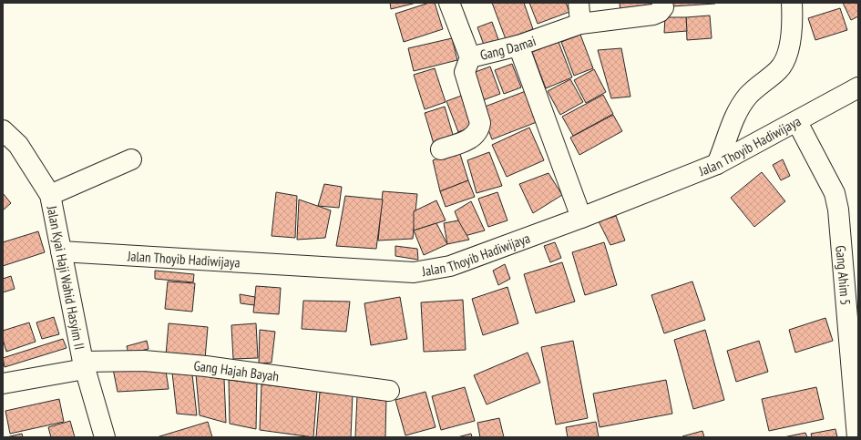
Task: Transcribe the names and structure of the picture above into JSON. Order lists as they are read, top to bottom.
{
  "streets": {
    "street": [
      "Gang Damai",
      "Jalan Thoyib Hadiwijaya",
      "Gang Ahim 5",
      "Jalan Kyai Haji Wahid Hasyim II",
      "Gang Hajah Bayah"
    ]
  },
  "crossings": [
    ["Jalan Thoyib Hadiwijaya", "Gang Ahim 5"],
    ["Jalan Thoyib Hadiwijaya", "Jalan Kyai Haji Wahid Hasyim II"],
    ["Jalan Kyai Haji Wahid Hasyim II", "Gang Hajah Bayah"]
  ]
}
